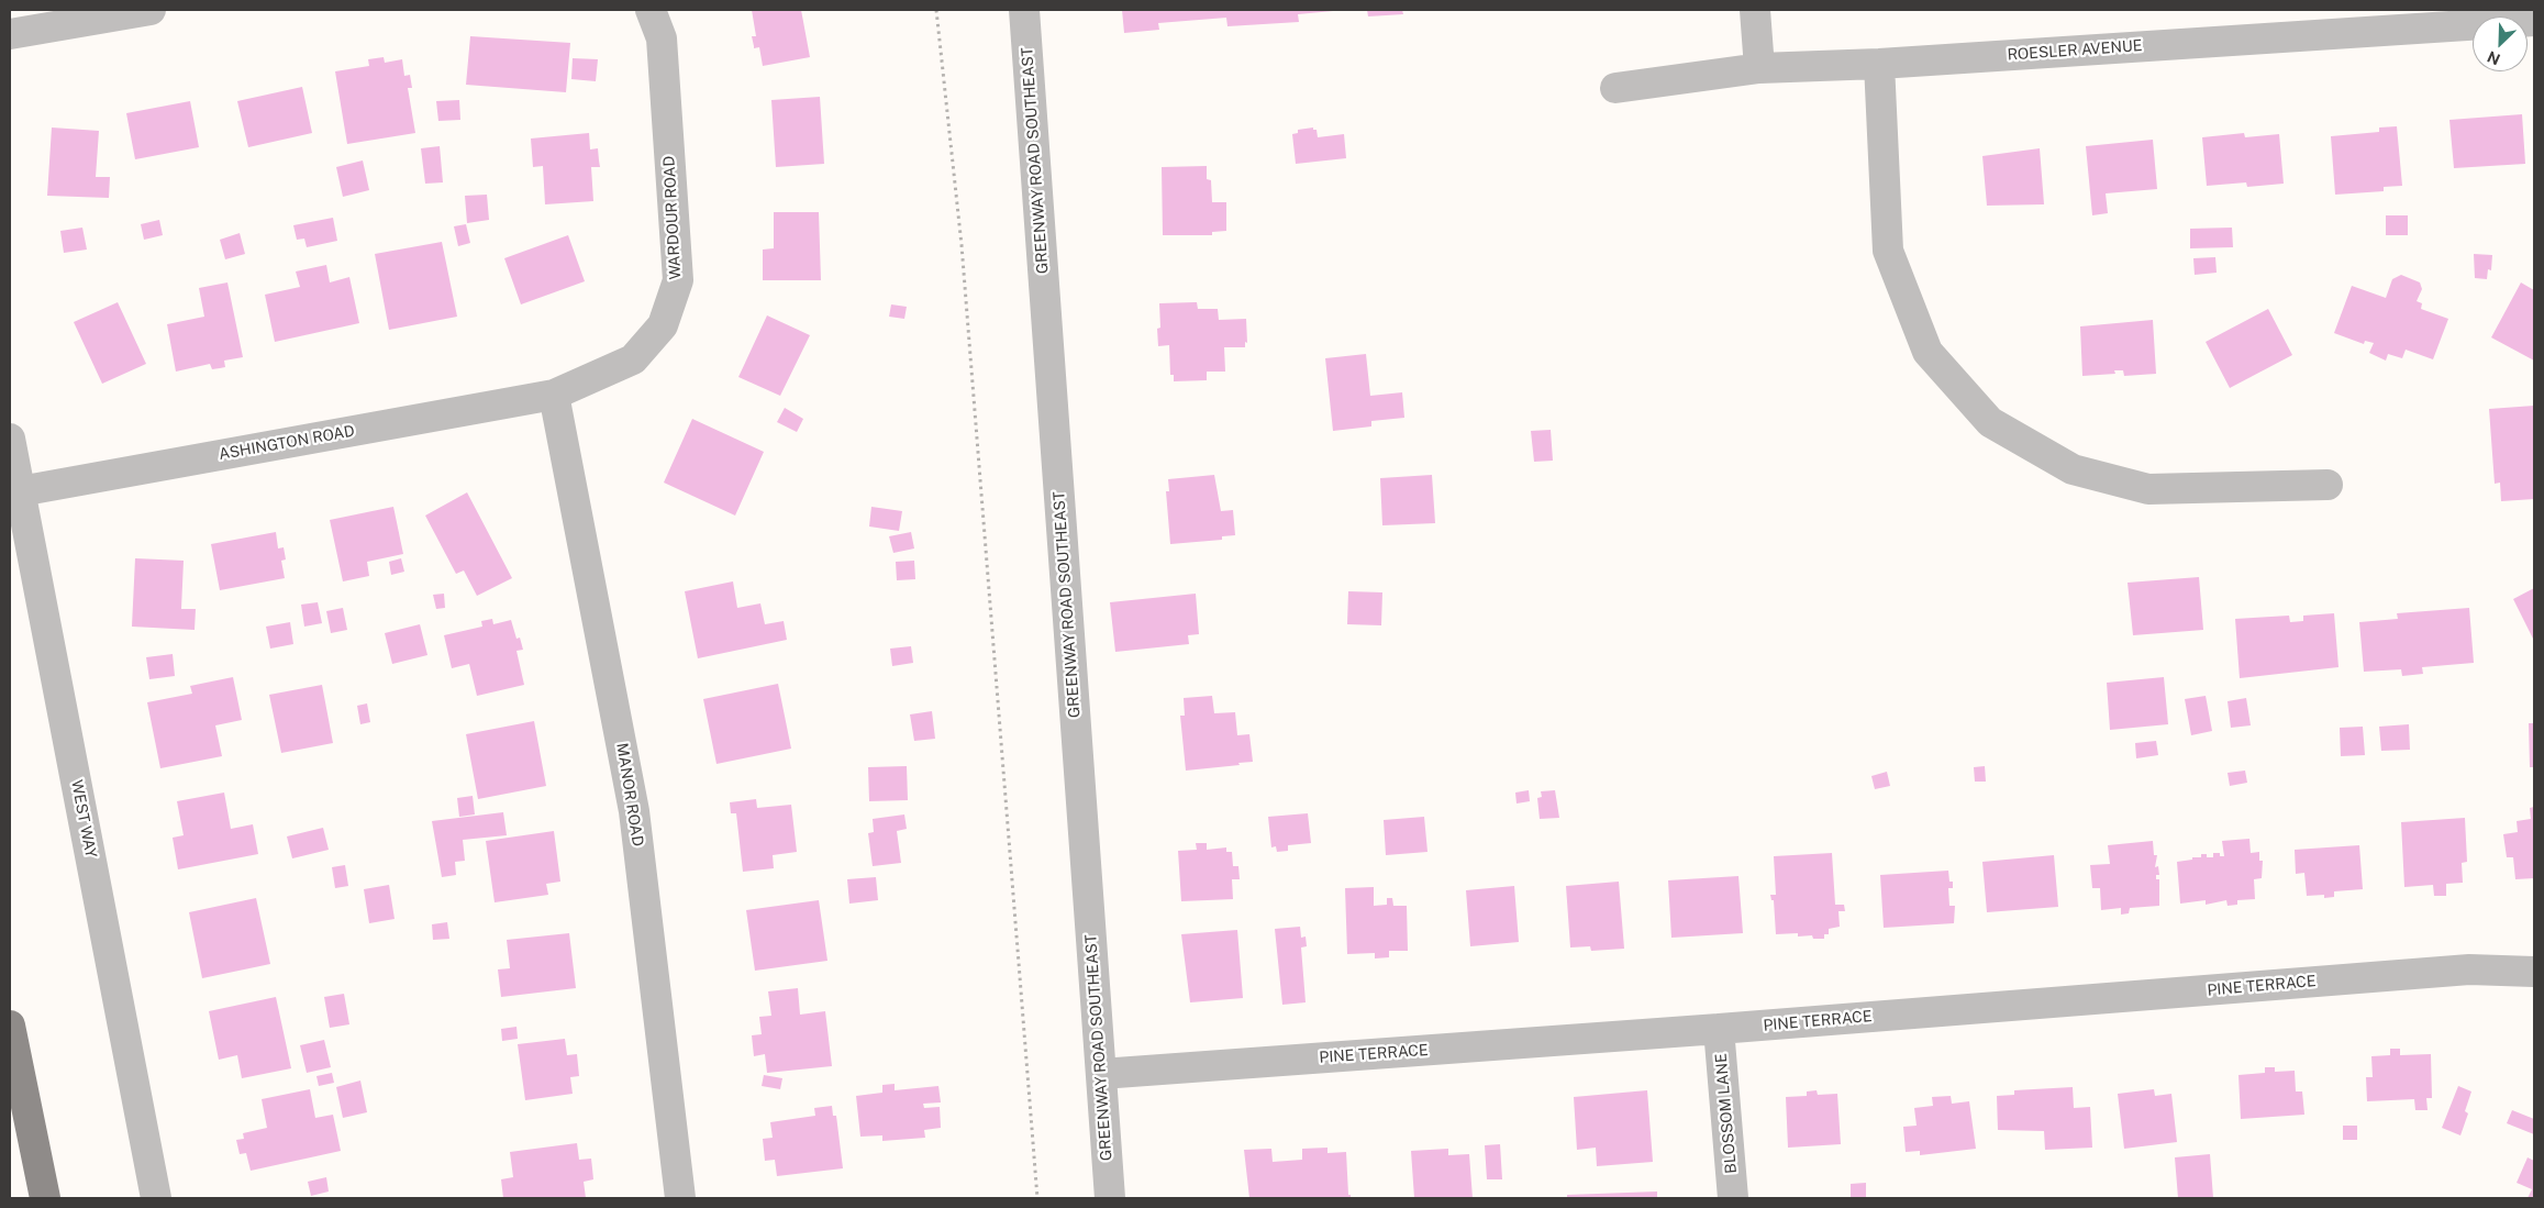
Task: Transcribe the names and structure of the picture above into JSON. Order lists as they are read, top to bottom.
{
  "streets": {
    "street": [
      "ROESLER AVENUE",
      "GREENWAY ROAD SOUTHEAST",
      "WARDOUR ROAD",
      "ASHINGTON ROAD",
      "MANOR ROAD",
      "WEST WAY",
      "PINE TERRACE",
      "BLOSSOM LANE"
    ]
  },
  "crossings": [
    ["GREENWAY ROAD SOUTHEAST", "PINE TERRACE"],
    ["WARDOUR ROAD", "ASHINGTON ROAD"],
    ["WARDOUR ROAD", "MANOR ROAD"],
    ["ASHINGTON ROAD", "MANOR ROAD"],
    ["ASHINGTON ROAD", "WEST WAY"],
    ["PINE TERRACE", "BLOSSOM LANE"]
  ],
  "north": "bottom left"
}
